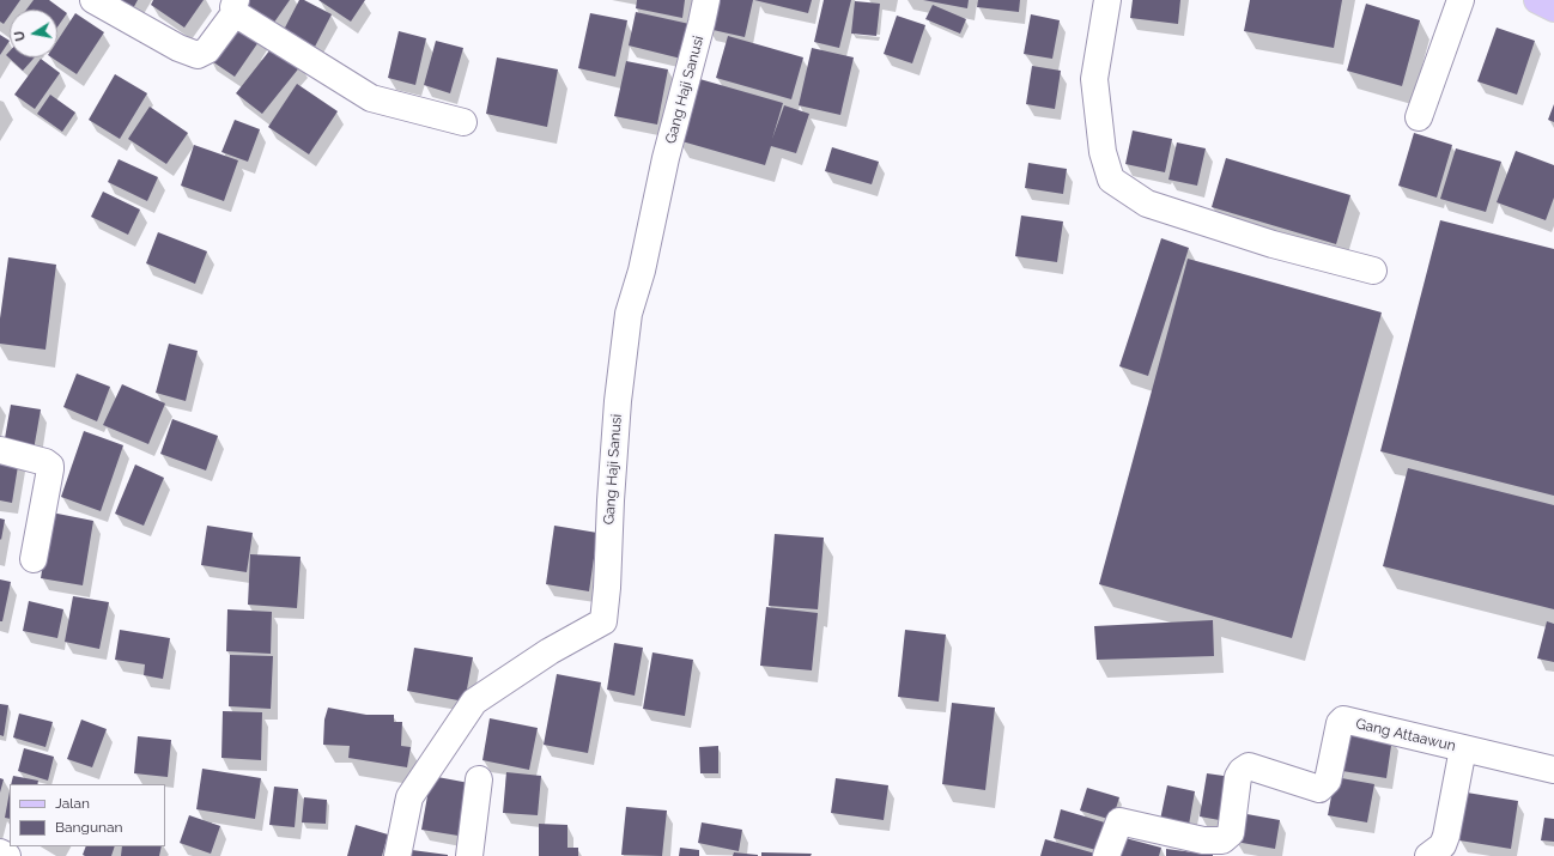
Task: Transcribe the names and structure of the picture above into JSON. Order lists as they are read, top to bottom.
{
  "streets": {
    "street": ["Gang Haji Sanusi", "Gang Attaawun"]
  },
  "legend": ["Jalan", "Bangunan"],
  "north": "left"
}
